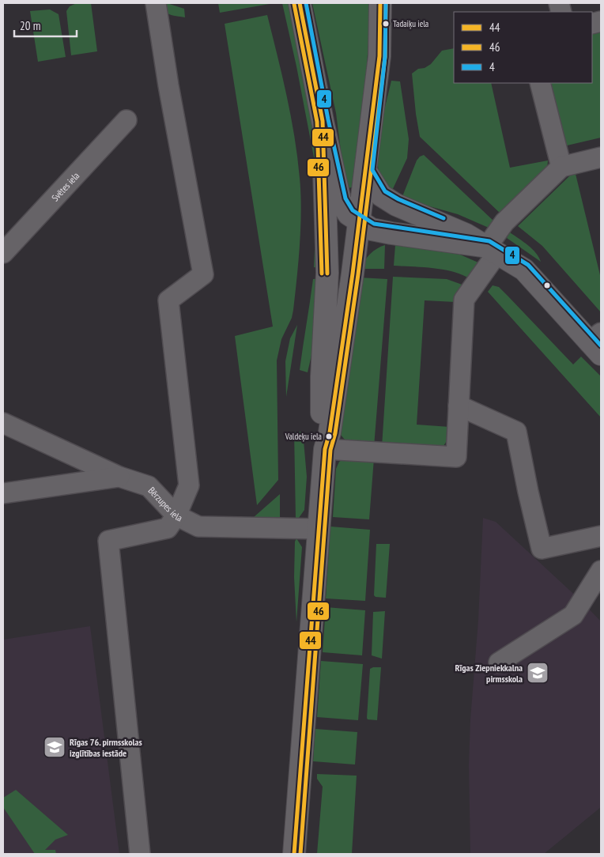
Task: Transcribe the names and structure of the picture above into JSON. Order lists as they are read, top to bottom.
{
  "streets": {
    "street": ["Svētes iela", "Bērzupes iela"]
  },
  "places": {
    "other": ["Tadaiķu iela", "Valdeķu iela"],
    "school or university": ["Rīgas Ziepniekkalna pirmsskola", "Rīgas 76. pirmsskolas izglītības iestāde"]
  },
  "lines": ["transit line 44", "transit line 46", "transit line 4"],
  "legend": ["44", "46", "4"],
  "scale_bar": "20 m"
}
